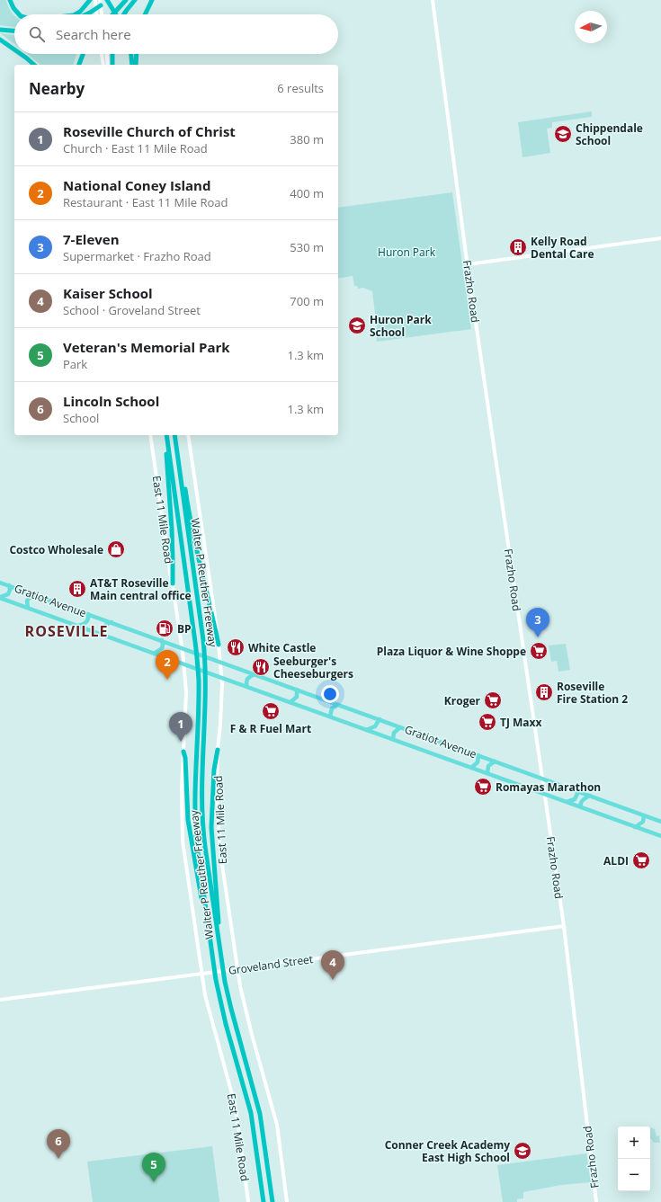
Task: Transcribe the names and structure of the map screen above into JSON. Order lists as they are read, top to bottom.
{
  "streets": {
    "highway": ["Walter P Reuther Freeway"],
    "main road": ["Gratiot Avenue"],
    "street": ["Frazho Road", "East 11 Mile Road", "Groveland Street"]
  },
  "crossings": [
    ["Frazho Road", "Gratiot Avenue"],
    ["Frazho Road", "Groveland Street"],
    ["East 11 Mile Road", "Gratiot Avenue"],
    ["East 11 Mile Road", "Groveland Street"]
  ],
  "districts": ["ROSEVILLE"],
  "parks": ["Huron Park"],
  "places": {
    "school or university": ["Chippendale School", "Huron Park School", "Conner Creek Academy East High School"],
    "building": ["Kelly Road Dental Care", "AT&T Roseville Main central office", "Roseville Fire Station 2"],
    "shop": ["Costco Wholesale"],
    "fuel station": ["BP"],
    "restaurant": ["White Castle", "Seeburger's Cheeseburgers"],
    "supermarket": [
      "Plaza Liquor & Wine Shoppe",
      "Kroger",
      "F & R Fuel Mart",
      "TJ Maxx",
      "Romayas Marathon",
      "ALDI"
    ]
  },
  "north": "left",
  "page": {
    "search": "Search here",
    "heading": ["Nearby", "6 results"],
    "list": [
      {
        "mark": "1",
        "name": "Roseville Church of Christ",
        "note": "Church · East 11 Mile Road",
        "value": "380 m"
      },
      {
        "mark": "2",
        "name": "National Coney Island",
        "note": "Restaurant · East 11 Mile Road",
        "value": "400 m"
      },
      {
        "mark": "3",
        "name": "7-Eleven",
        "note": "Supermarket · Frazho Road",
        "value": "530 m"
      },
      {
        "mark": "4",
        "name": "Kaiser School",
        "note": "School · Groveland Street",
        "value": "700 m"
      },
      {
        "mark": "5",
        "name": "Veteran's Memorial Park",
        "note": "Park",
        "value": "1.3 km"
      },
      {
        "mark": "6",
        "name": "Lincoln School",
        "note": "School",
        "value": "1.3 km"
      }
    ],
    "pins": [
      "3",
      "2",
      "1",
      "4",
      "6",
      "5"
    ],
    "map_buttons": ["+", "−"]
  }
}
